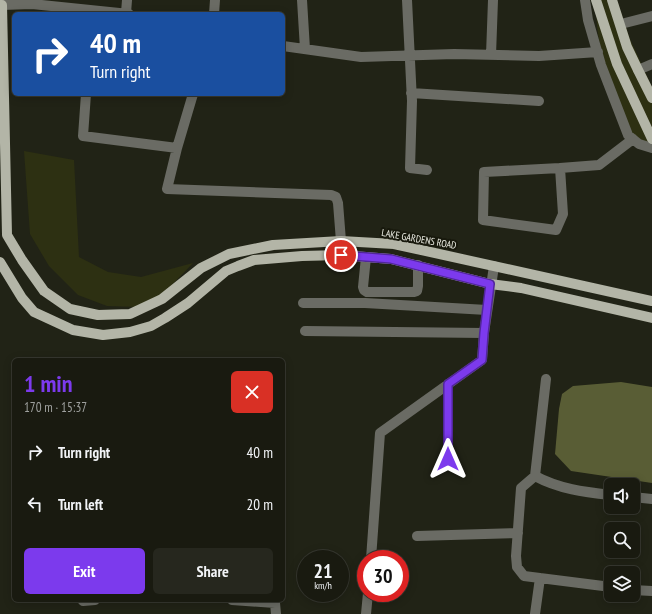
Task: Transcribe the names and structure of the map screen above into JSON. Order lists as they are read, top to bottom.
{
  "streets": {
    "main road": ["LAKE GARDENS ROAD"]
  },
  "page": {
    "turn": ["40 m", "Turn right"],
    "heading": ["1 min", "170 m · 15:37"],
    "list": [
      {
        "name": "Turn right",
        "value": "40 m"
      },
      {
        "name": "Turn left",
        "value": "20 m"
      }
    ],
    "buttons": ["Exit", "Share"],
    "speed": "21 km/h",
    "limit": "30"
  }
}
